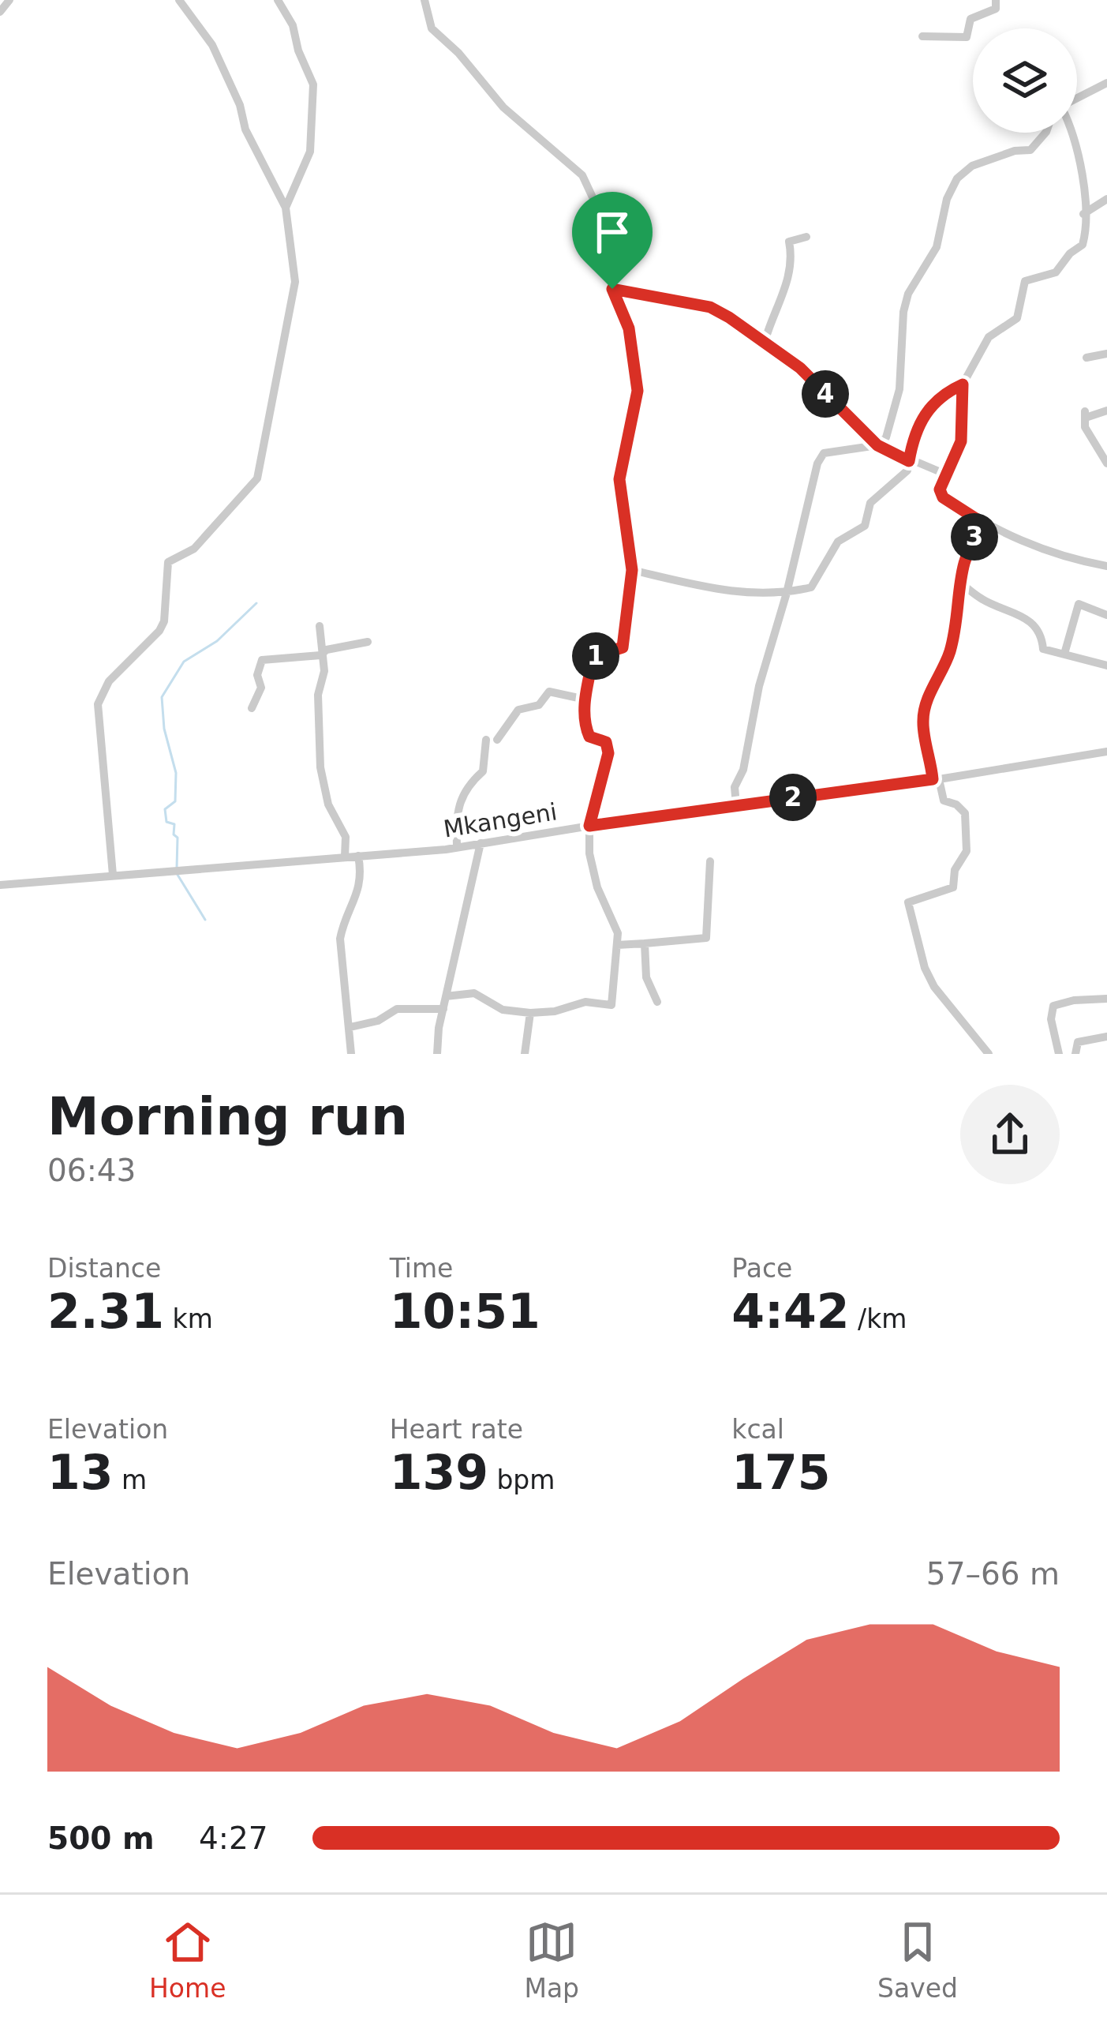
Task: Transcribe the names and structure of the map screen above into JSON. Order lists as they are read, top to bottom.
{
  "streets": {
    "street": ["Mkangeni"]
  },
  "page": {
    "pins": [
      "4",
      "3",
      "1",
      "2"
    ],
    "heading": ["Morning run", "06:43"],
    "stats": [
      ["Distance", "2.31 km"],
      ["Time", "10:51"],
      ["Pace", "4:42 /km"],
      ["Elevation", "13 m"],
      ["Heart rate", "139 bpm"],
      ["kcal", "175"]
    ],
    "chart": ["Elevation", "57–66 m"],
    "list": [
      {
        "name": "500 m",
        "note": "4:27"
      }
    ],
    "tabs": ["Home", "Map", "Saved"]
  }
}
